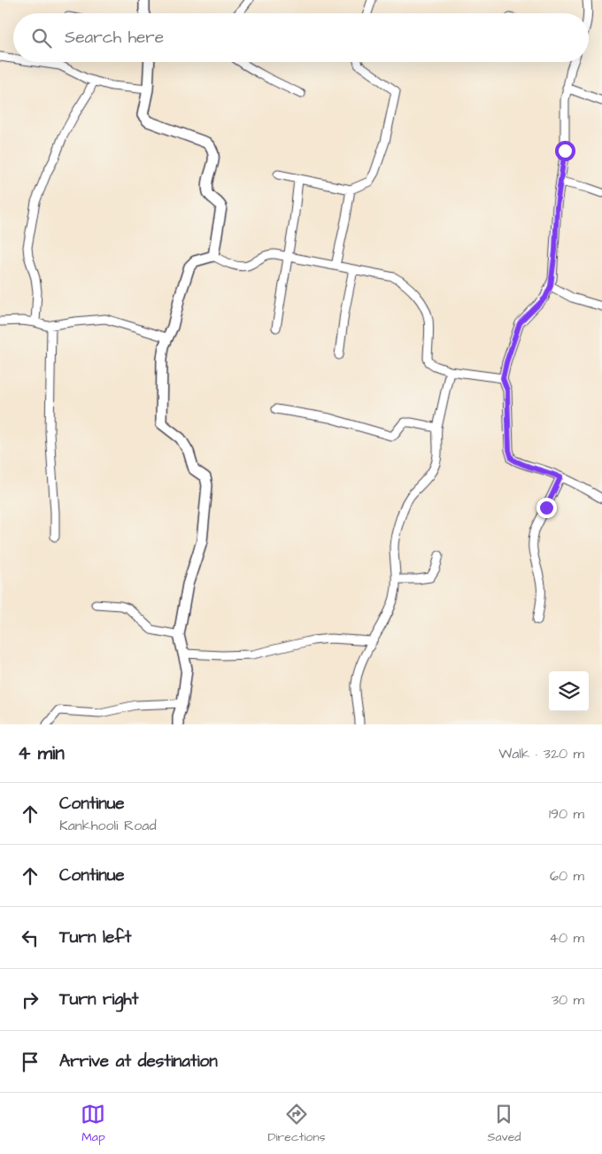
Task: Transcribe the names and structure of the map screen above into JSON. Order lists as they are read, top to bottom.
{
  "page": {
    "search": "Search here",
    "heading": ["4 min", "Walk · 320 m"],
    "list": [
      ["Continue", "Kankhooli Road", "190 m"],
      ["Continue", "60 m"],
      ["Turn left", "40 m"],
      ["Turn right", "30 m"],
      "Arrive at destination"
    ],
    "nav": ["Map", "Directions", "Saved"]
  }
}
